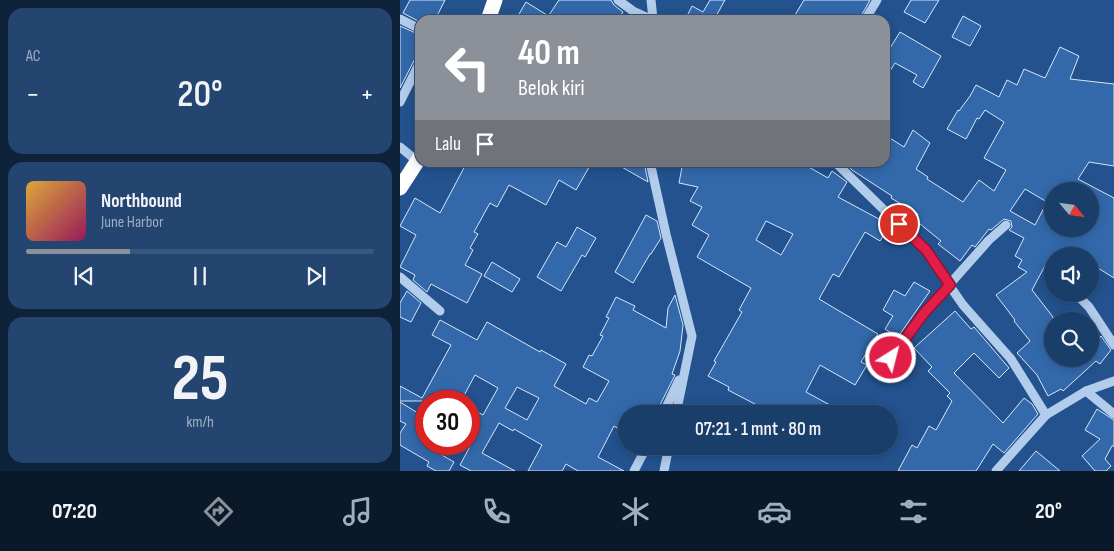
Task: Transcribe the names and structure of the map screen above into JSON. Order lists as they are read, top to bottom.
{
  "north": "bottom right",
  "page": {
    "tile": [
      "AC",
      ["25", "km/h"]
    ],
    "turn": ["40 m", "Belok kiri"],
    "heat": ["−", "20°", "+"],
    "then": "Lalu",
    "song": ["Northbound", "June Harbor"],
    "limit": "30",
    "trip": "07:21 · 1 mnt · 80 m",
    "tabs": ["07:20", "20°"]
  }
}
